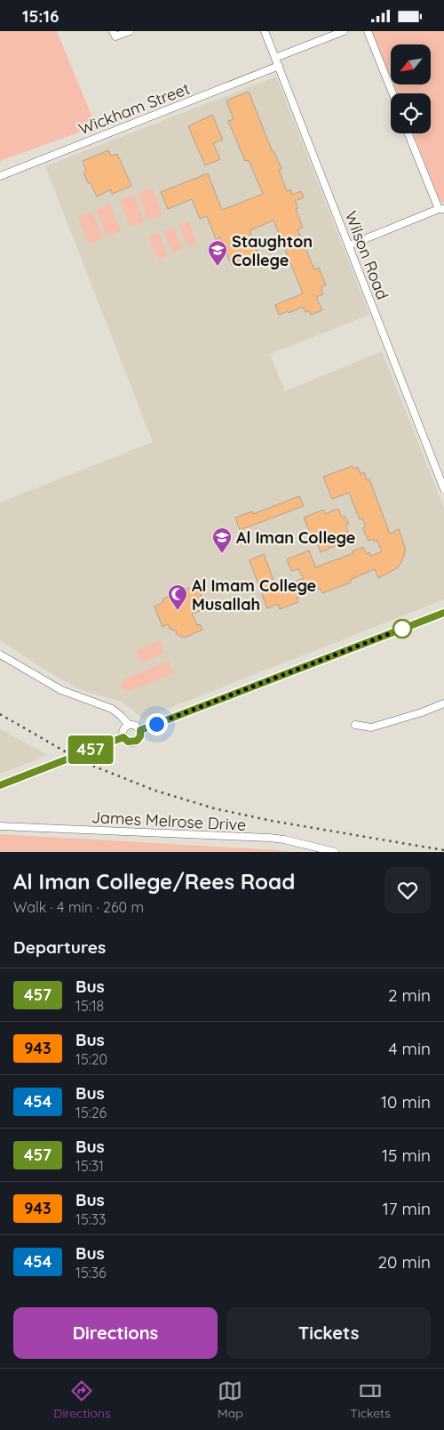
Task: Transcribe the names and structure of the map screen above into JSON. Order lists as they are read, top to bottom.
{
  "streets": {
    "street": ["Wickham Street", "Wilson Road", "James Melrose Drive"]
  },
  "crossings": [
    ["Wickham Street", "Wilson Road"]
  ],
  "places": {
    "school or university": ["Staughton College", "Al Iman College"],
    "mosque": ["Al Imam College Musallah"]
  },
  "lines": ["bus line 457"],
  "north": "bottom left",
  "page": {
    "status": "15:16",
    "on_map": "457",
    "heading": [
      ["Al Iman College/Rees Road", "Walk · 4 min · 260 m"],
      "Departures"
    ],
    "list": [
      {
        "mark": "457",
        "name": "Bus",
        "note": "15:18",
        "value": "2 min"
      },
      {
        "mark": "943",
        "name": "Bus",
        "note": "15:20",
        "value": "4 min"
      },
      {
        "mark": "454",
        "name": "Bus",
        "note": "15:26",
        "value": "10 min"
      },
      {
        "mark": "457",
        "name": "Bus",
        "note": "15:31",
        "value": "15 min"
      },
      {
        "mark": "943",
        "name": "Bus",
        "note": "15:33",
        "value": "17 min"
      },
      {
        "mark": "454",
        "name": "Bus",
        "note": "15:36",
        "value": "20 min"
      }
    ],
    "buttons": ["Directions", "Tickets"],
    "tabs": ["Directions", "Map", "Tickets"]
  }
}
